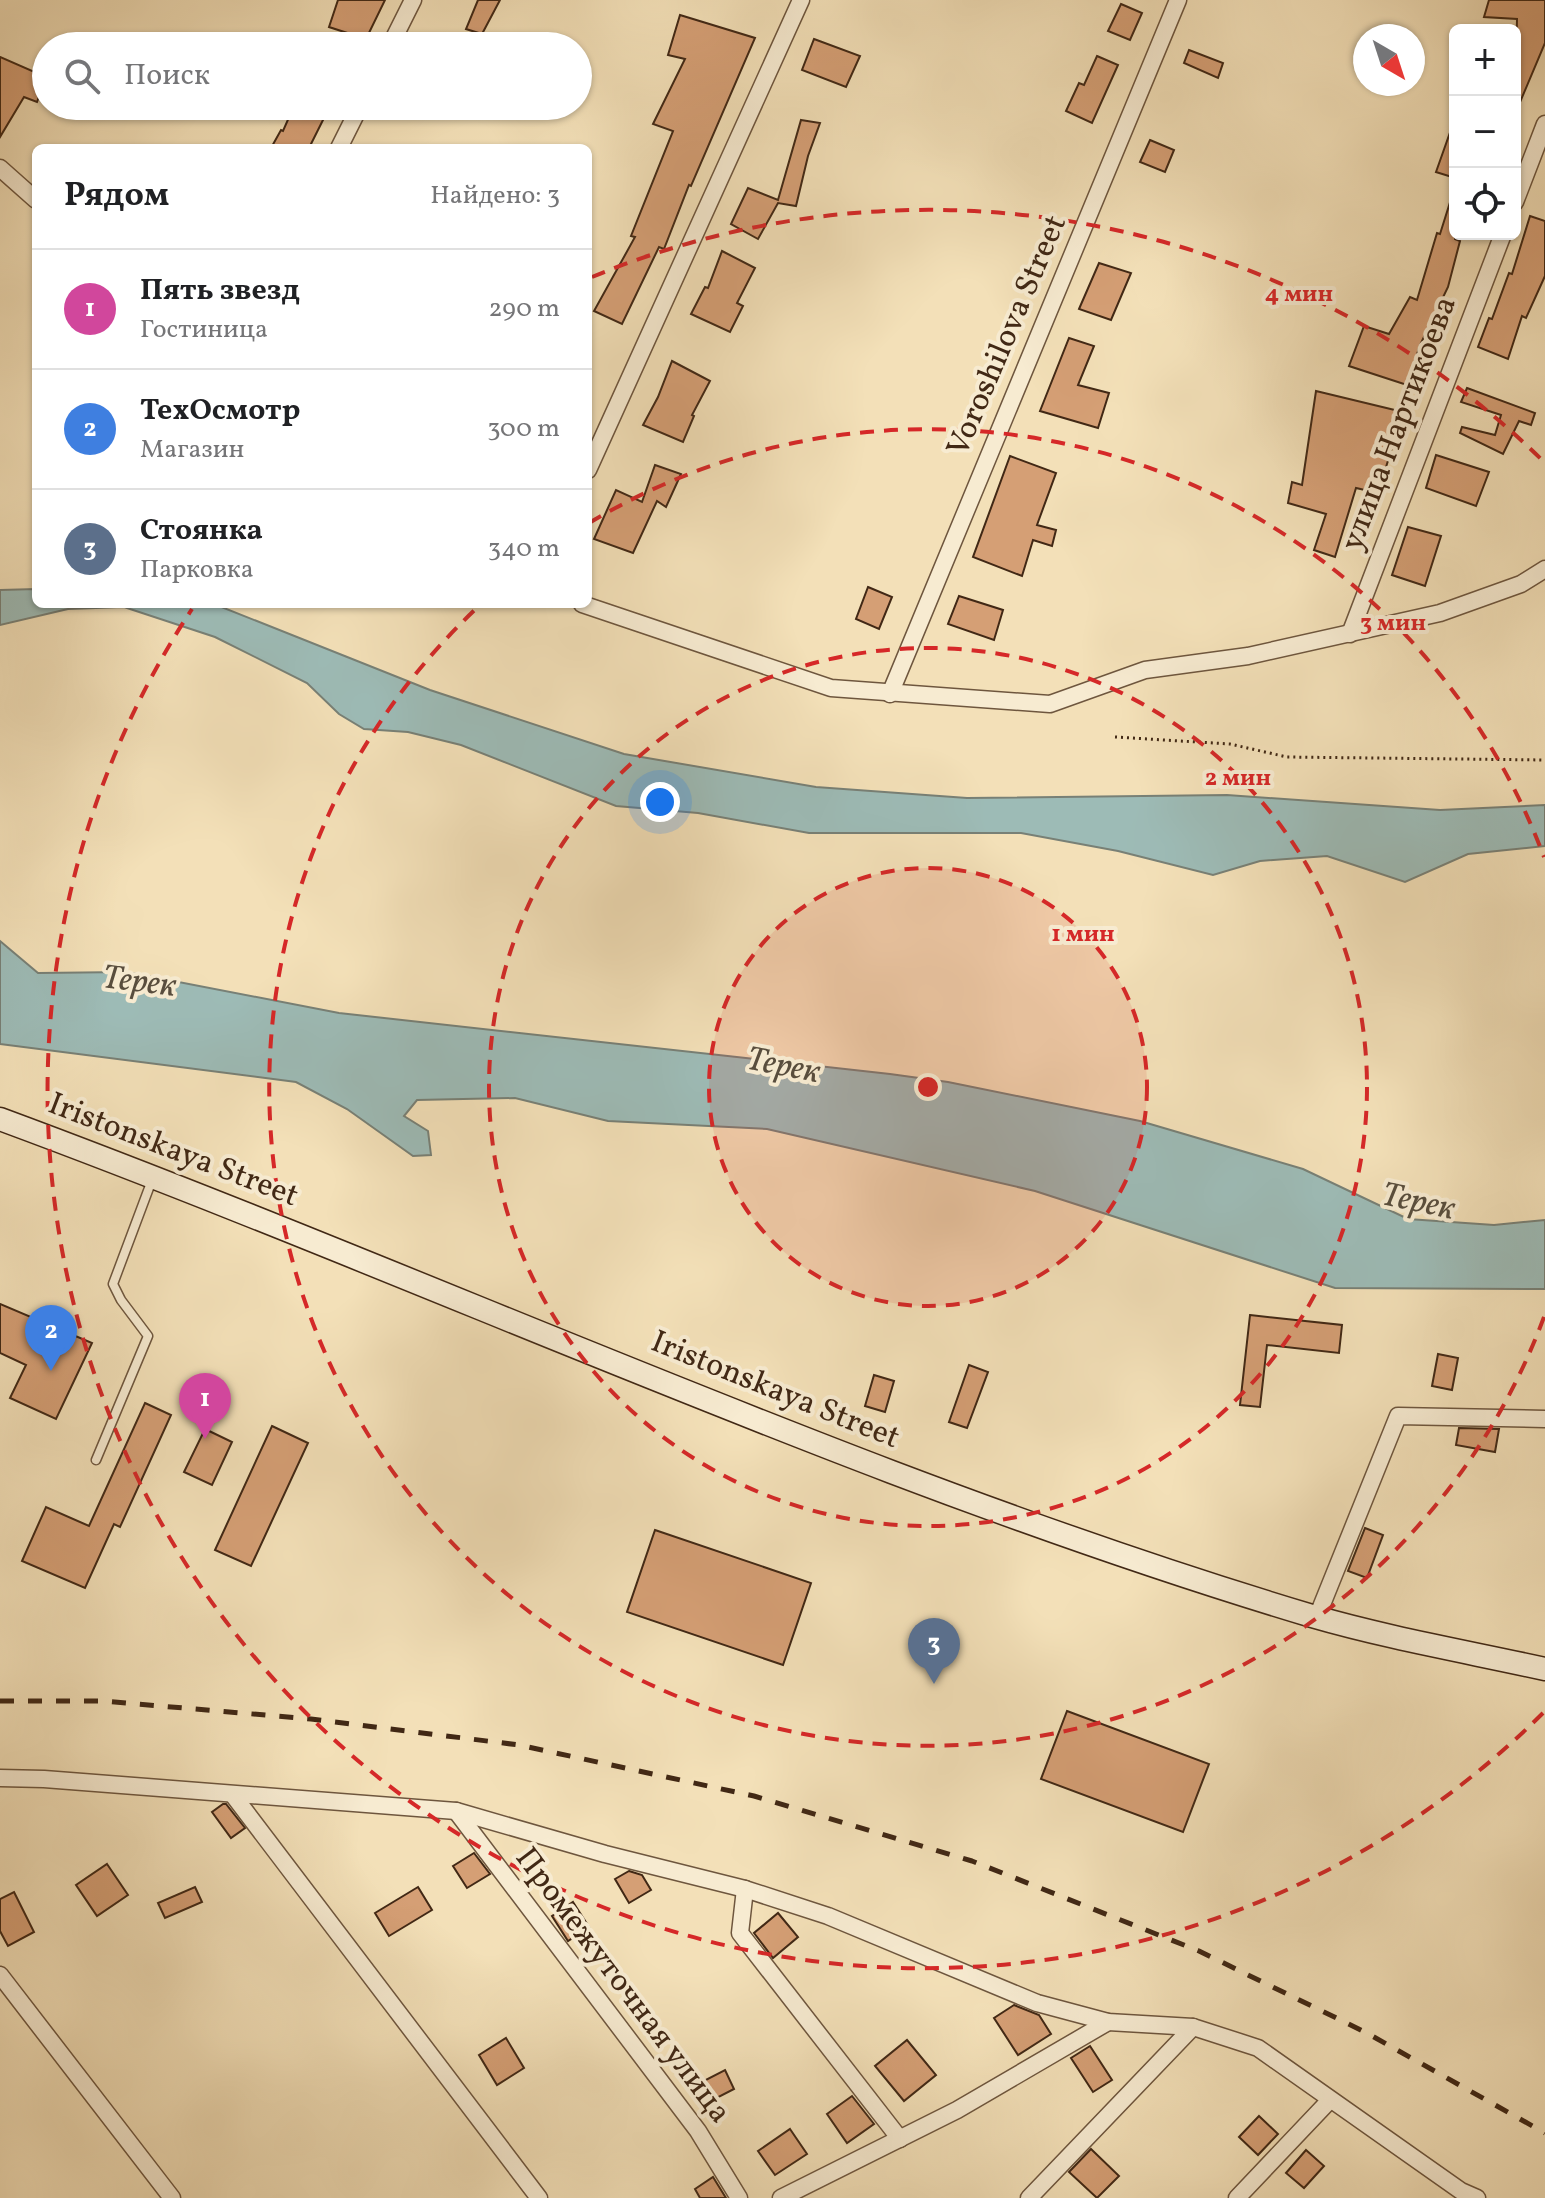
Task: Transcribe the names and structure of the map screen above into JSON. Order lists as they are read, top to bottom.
{
  "streets": {
    "main road": ["Iristonskaya Street"],
    "street": ["Voroshilova Street", "улица Нартикоева", "Промежуточная улица"]
  },
  "water": ["Терек"],
  "north": "bottom right",
  "page": {
    "map_buttons": ["+", "−"],
    "search": "Поиск",
    "heading": ["Рядом", "Найдено: 3"],
    "list": [
      {
        "mark": "1",
        "name": "Пять звезд",
        "note": "Гостиница",
        "value": "290 m"
      },
      {
        "mark": "2",
        "name": "ТехОсмотр",
        "note": "Магазин",
        "value": "300 m"
      },
      {
        "mark": "3",
        "name": "Стоянка",
        "note": "Парковка",
        "value": "340 m"
      }
    ],
    "pins": ["2", "1", "3"]
  },
  "rings": [
    "4 мин",
    "3 мин",
    "2 мин",
    "1 мин"
  ]
}
